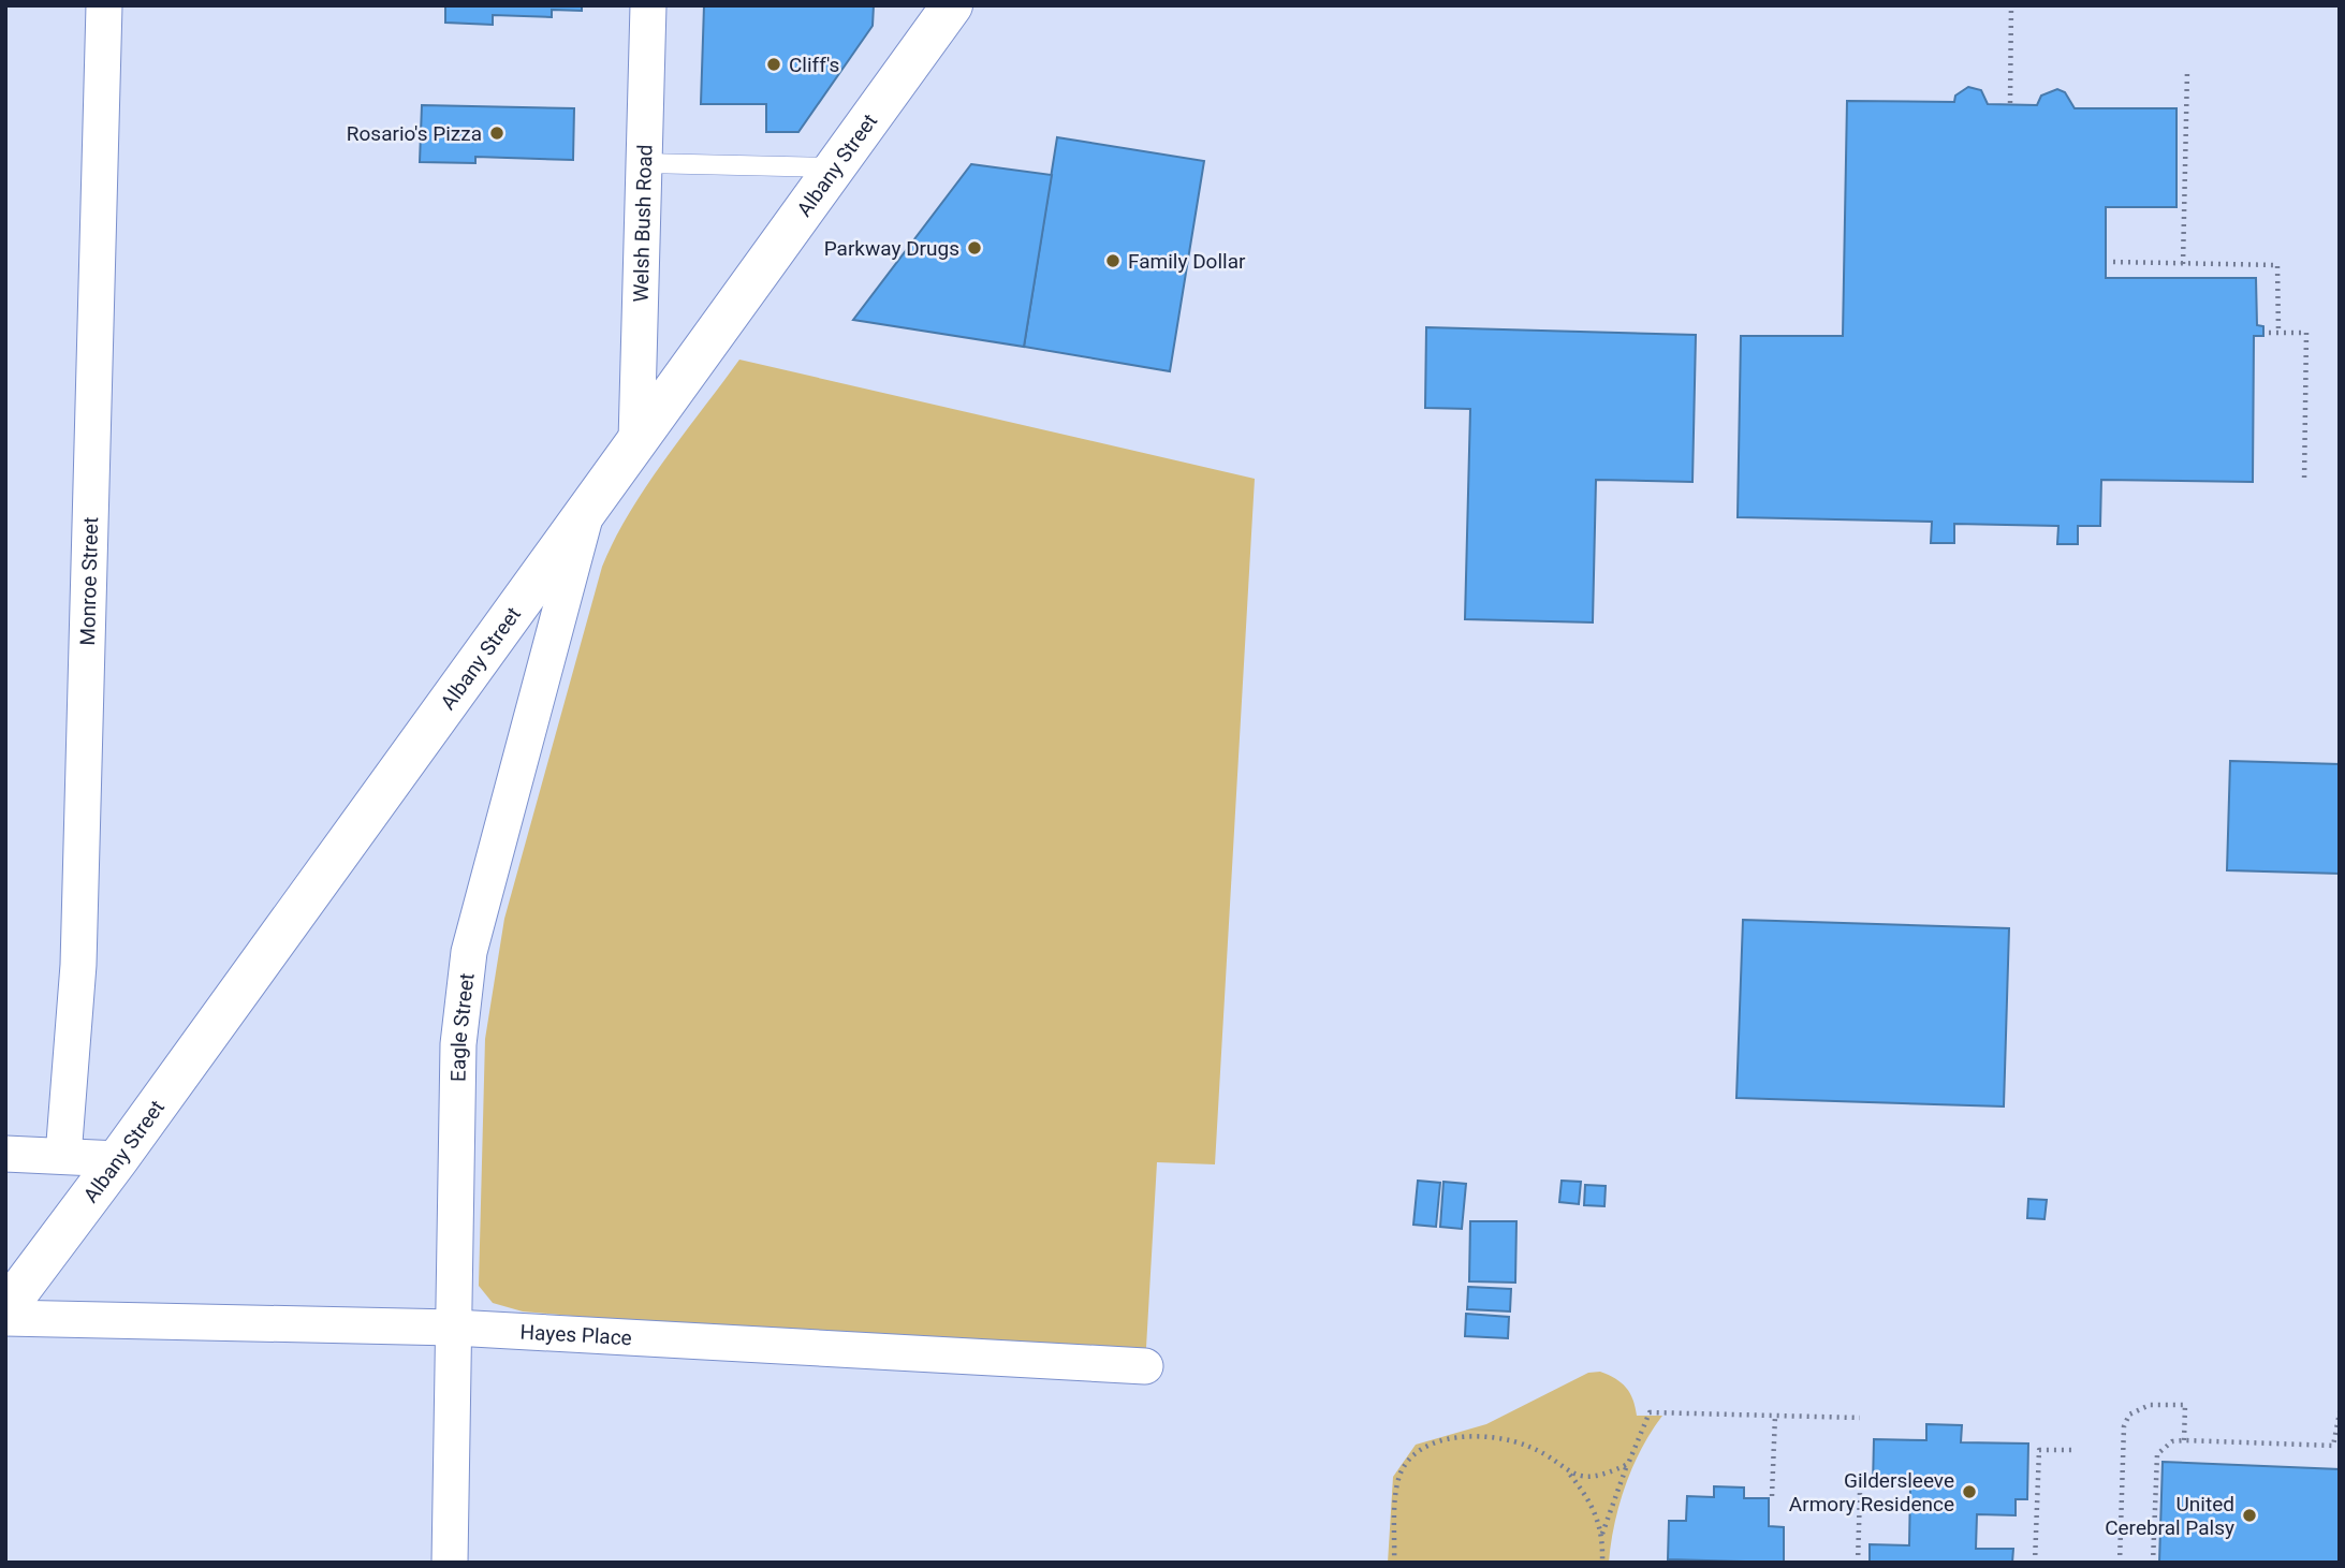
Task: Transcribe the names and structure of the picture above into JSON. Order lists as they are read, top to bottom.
{
  "streets": {
    "street": [
      "Albany Street",
      "Welsh Bush Road",
      "Monroe Street",
      "Eagle Street",
      "Hayes Place"
    ]
  },
  "crossings": [
    ["Albany Street", "Welsh Bush Road"],
    ["Albany Street", "Eagle Street"],
    ["Eagle Street", "Hayes Place"]
  ],
  "places": [
    "Cliff's",
    "Rosario's Pizza",
    "Parkway Drugs",
    "Family Dollar",
    "Gildersleeve Armory Residence",
    "United Cerebral Palsy"
  ]
}
